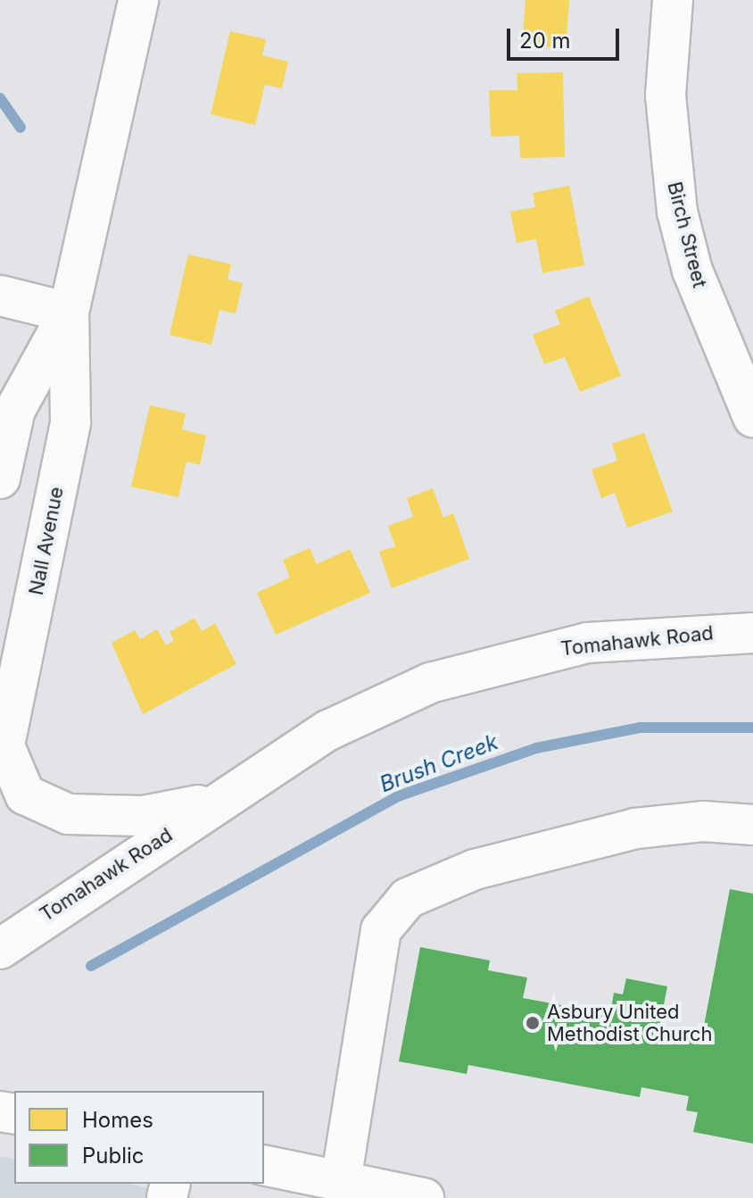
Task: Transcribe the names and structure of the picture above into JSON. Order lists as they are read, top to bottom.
{
  "streets": {
    "street": ["Birch Street", "Nall Avenue", "Tomahawk Road"]
  },
  "crossings": [
    ["Nall Avenue", "Tomahawk Road"]
  ],
  "water": ["Brush Creek"],
  "places": ["Asbury United Methodist Church"],
  "legend": ["Homes", "Public"],
  "scale_bar": "20 m"
}
